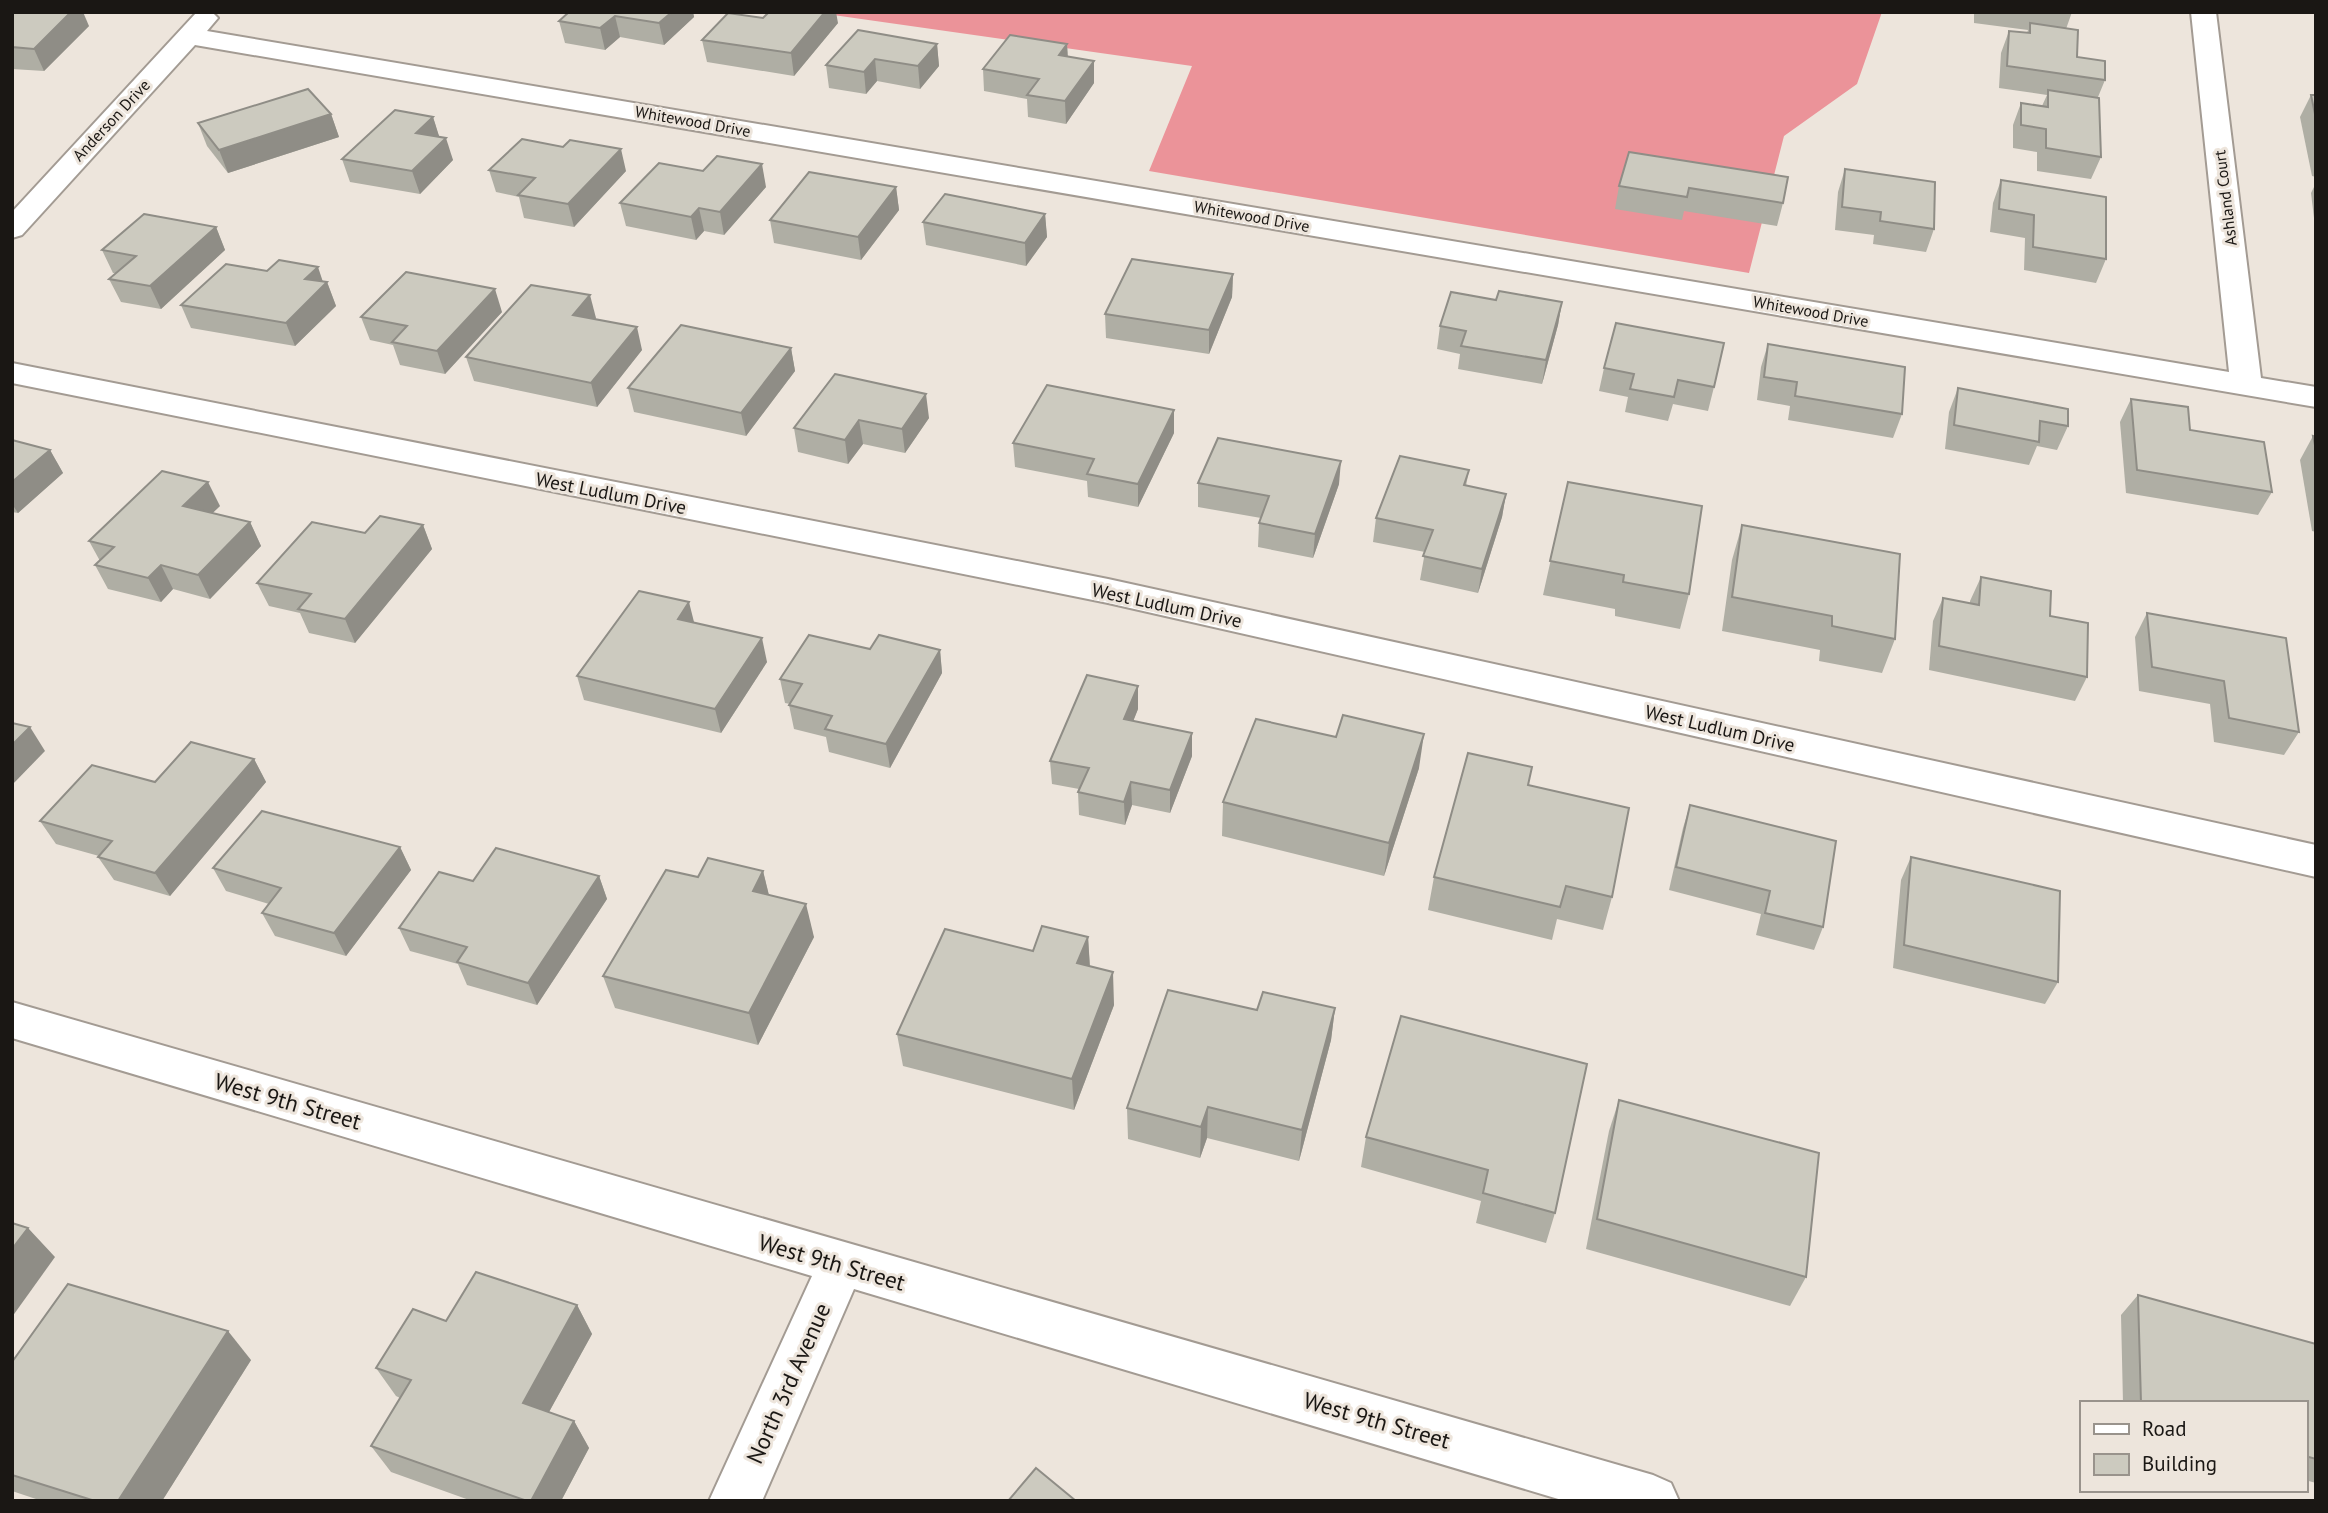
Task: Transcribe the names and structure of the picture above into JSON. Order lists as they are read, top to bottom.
{
  "streets": {
    "street": [
      "Anderson Drive",
      "Whitewood Drive",
      "Ashland Court",
      "West Ludlum Drive",
      "West 9th Street",
      "North 3rd Avenue"
    ]
  },
  "crossings": [
    ["Anderson Drive", "Whitewood Drive"],
    ["Whitewood Drive", "Ashland Court"],
    ["West 9th Street", "North 3rd Avenue"]
  ],
  "legend": ["Road", "Building"]
}
